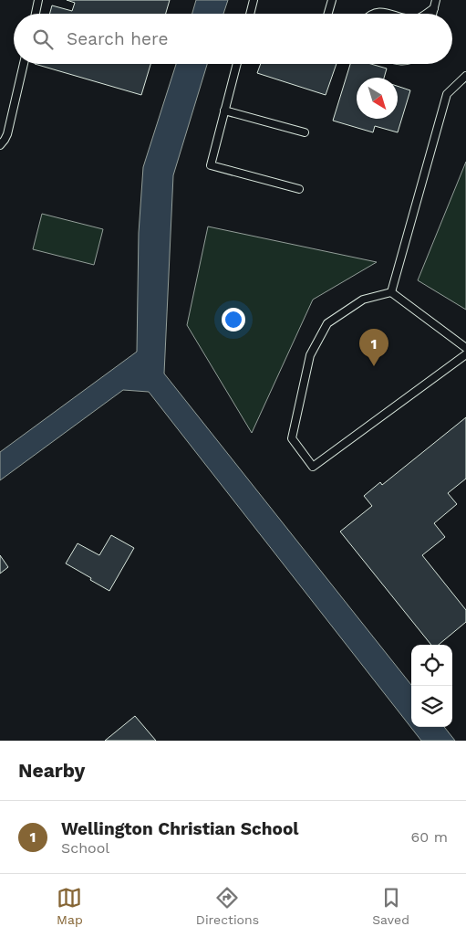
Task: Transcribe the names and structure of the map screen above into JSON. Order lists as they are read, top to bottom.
{
  "north": "bottom right",
  "page": {
    "search": "Search here",
    "pins": "1",
    "heading": "Nearby",
    "list": [
      {
        "mark": "1",
        "name": "Wellington Christian School",
        "note": "School",
        "value": "60 m"
      }
    ],
    "nav": ["Map", "Directions", "Saved"]
  }
}
